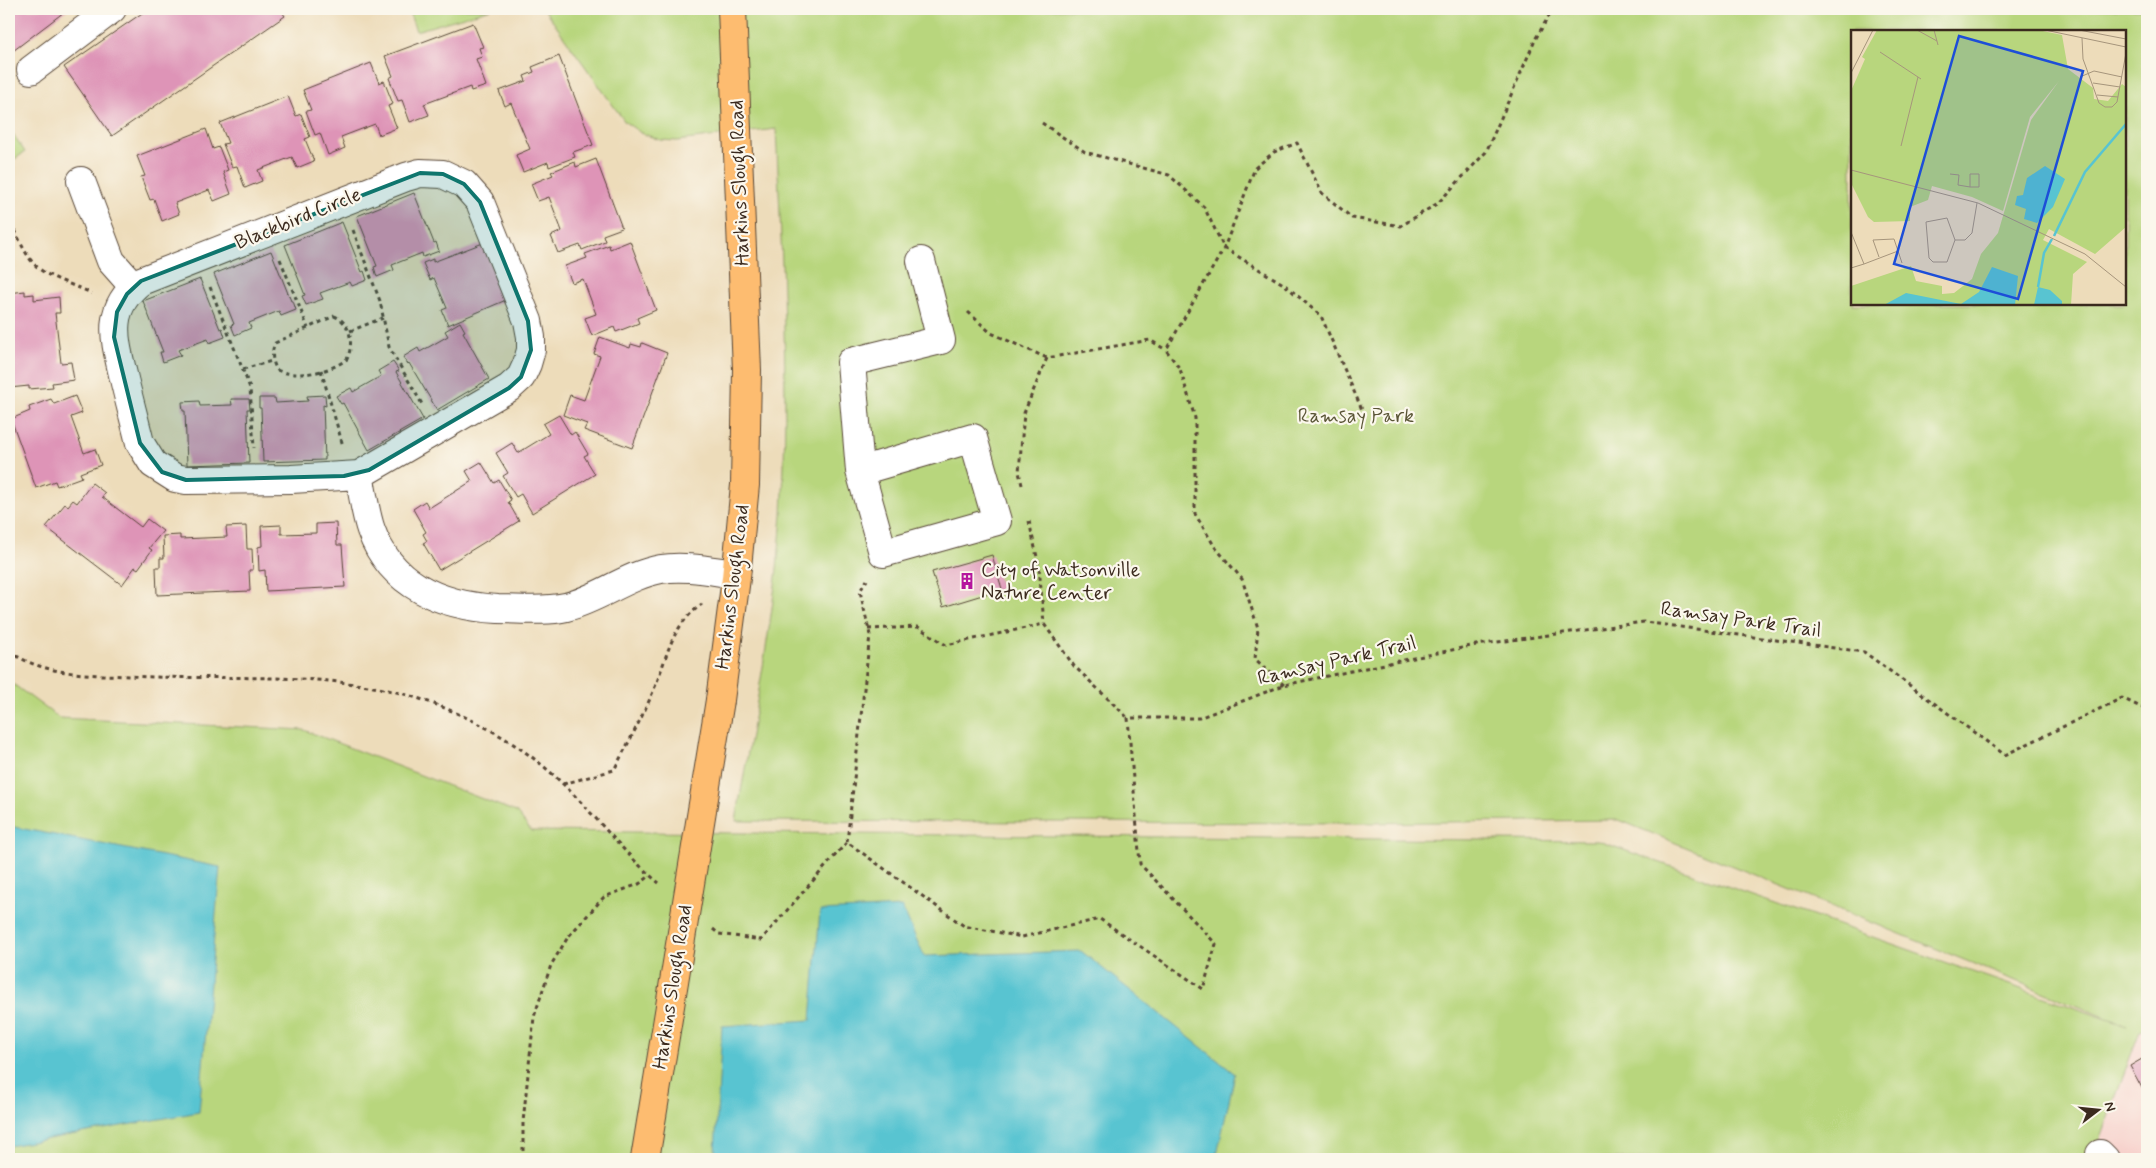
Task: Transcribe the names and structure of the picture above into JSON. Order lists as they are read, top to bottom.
{
  "streets": {
    "main road": ["Harkins Slough Road"],
    "street": ["Blackbird Circle"],
    "path": ["Ramsay Park Trail"]
  },
  "parks": ["Ramsay Park"],
  "places": {
    "building": ["City of Watsonville Nature Center"]
  },
  "north": "right"
}
